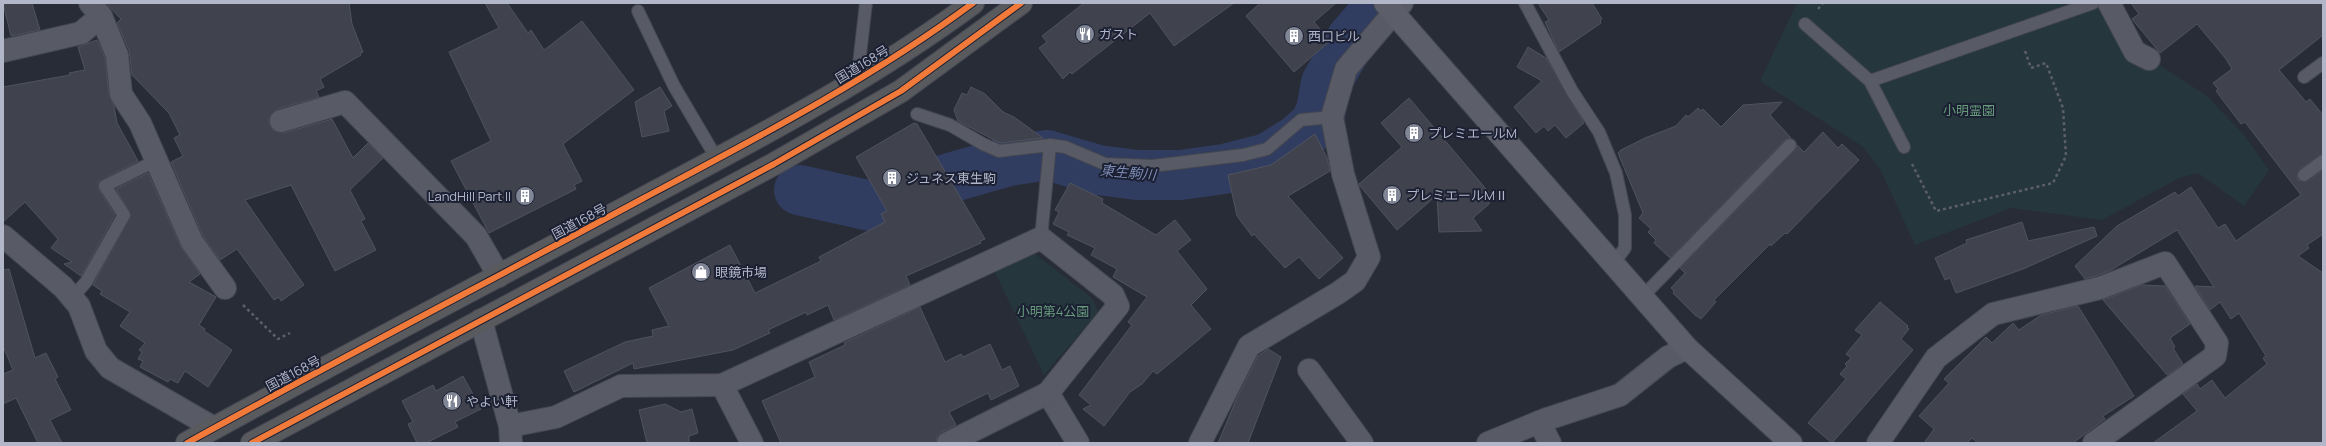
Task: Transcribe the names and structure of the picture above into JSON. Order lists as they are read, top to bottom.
{
  "streets": {
    "highway": ["国道168号"]
  },
  "water": ["東生駒川"],
  "parks": ["小明霊園", "小明第4公園"],
  "places": {
    "restaurant": ["ガスト", "やよい軒"],
    "building": [
      "西口ビル",
      "プレミエールM",
      "ジュネス東生駒",
      "プレミエールMⅡ",
      "LandHill Part II"
    ],
    "shop": ["眼鏡市場"]
  }
}
